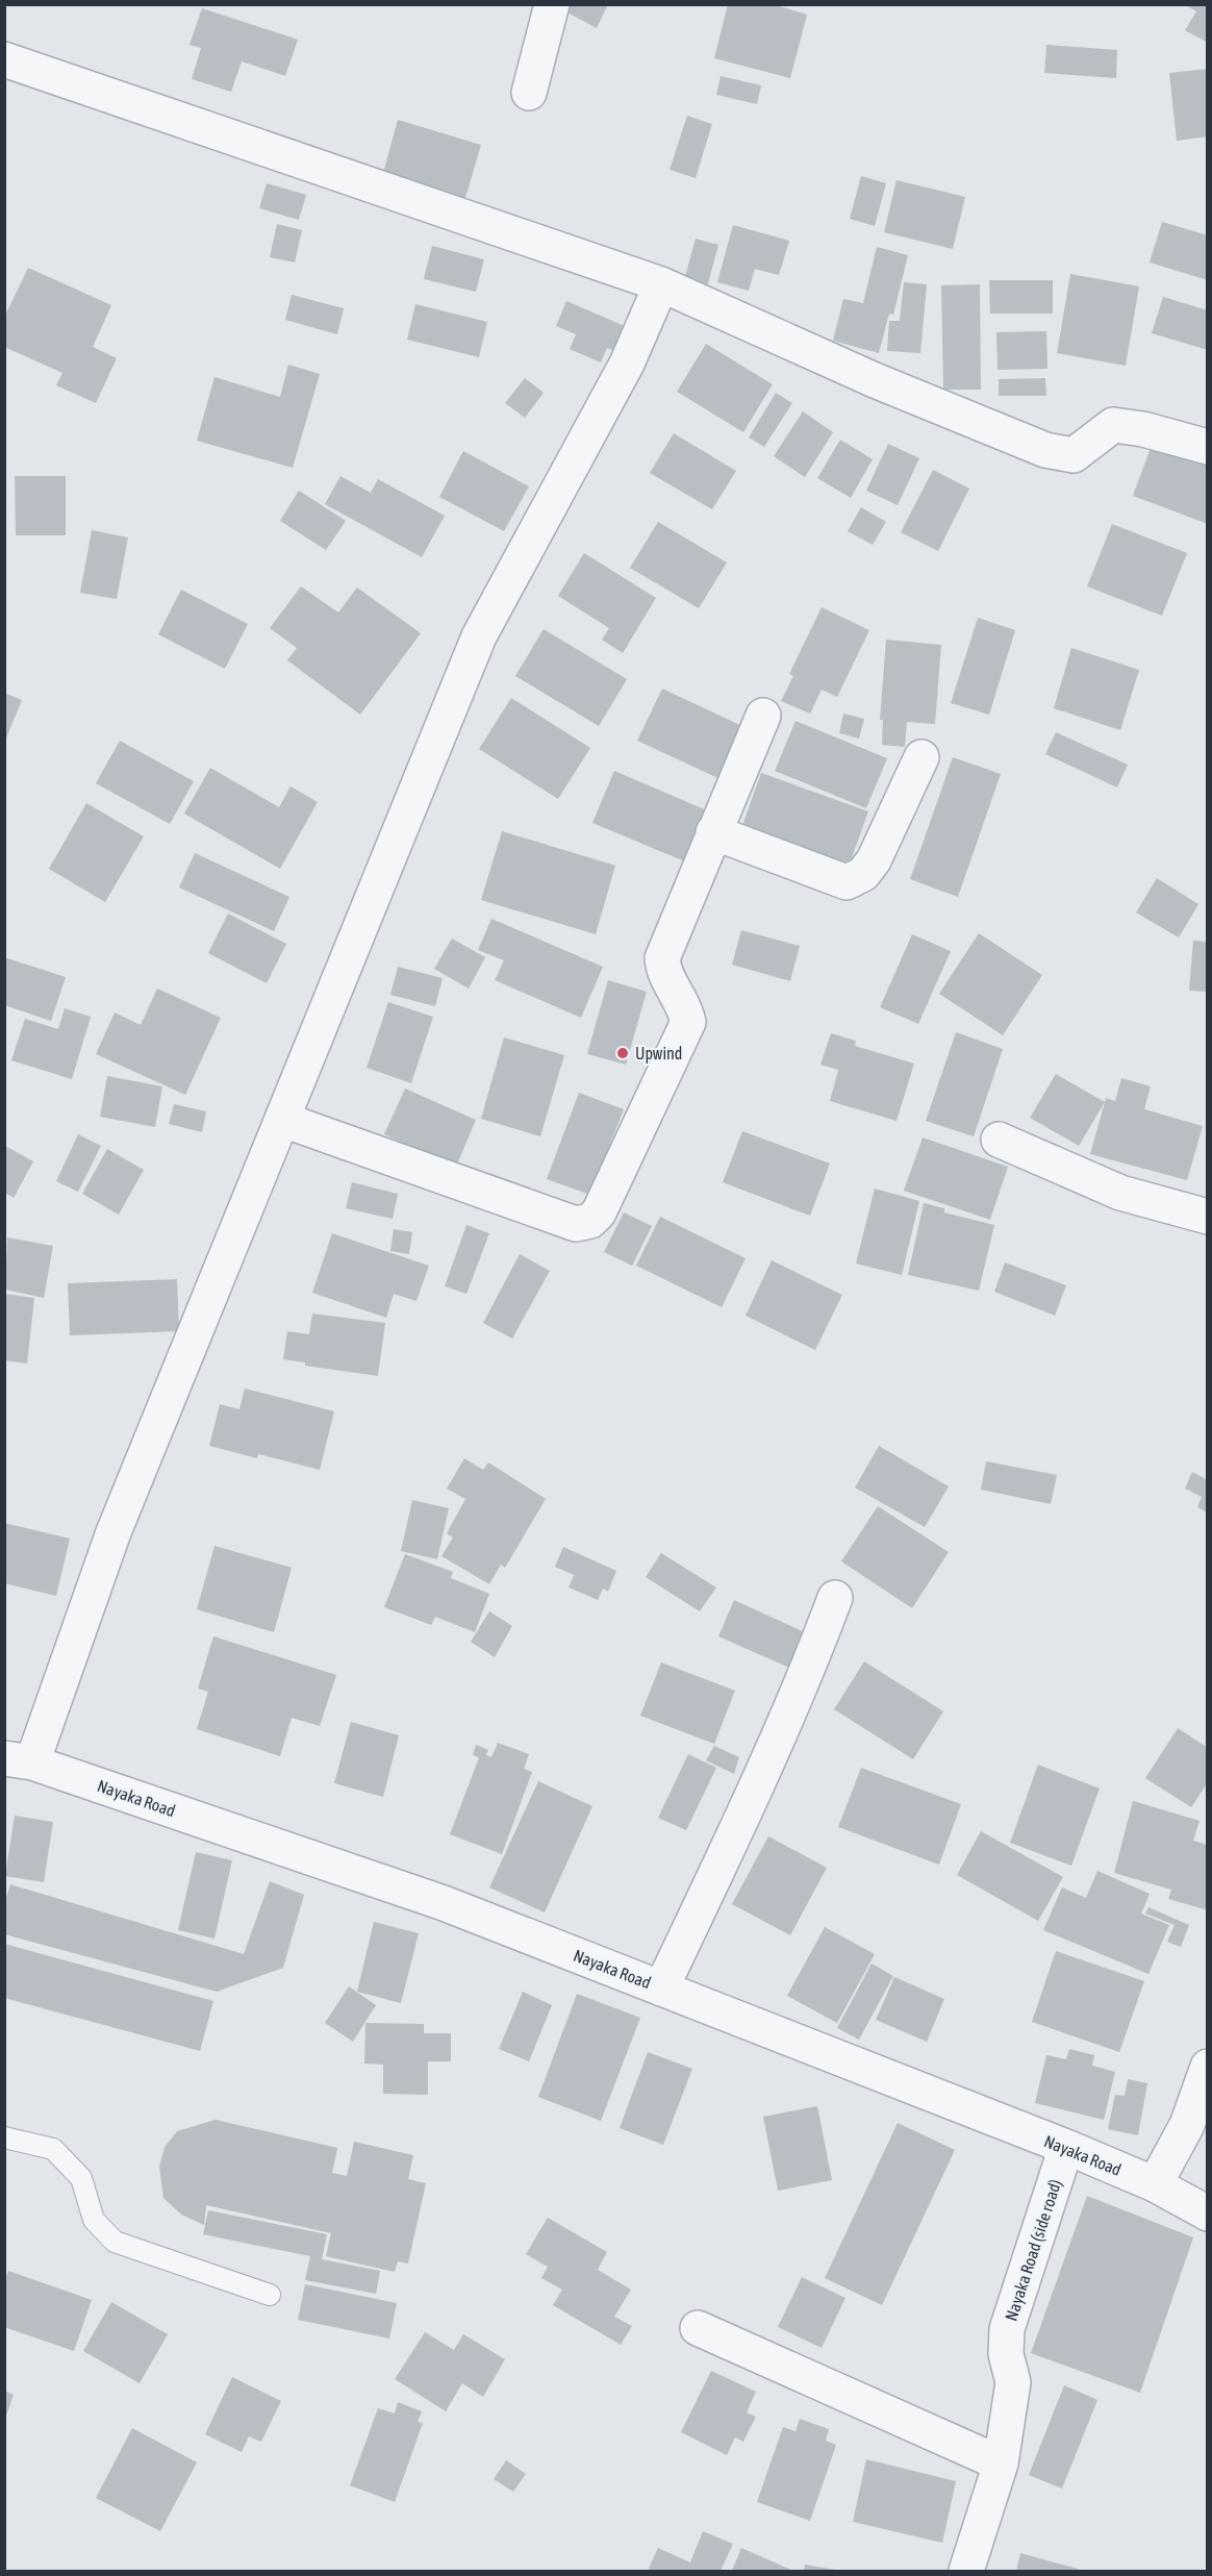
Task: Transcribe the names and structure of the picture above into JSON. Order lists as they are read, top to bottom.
{
  "streets": {
    "street": ["Nayaka Road", "Nayaka Road (side road)"]
  },
  "crossings": [
    ["Nayaka Road", "Nayaka Road (side road)"]
  ],
  "places": ["Upwind"]
}
